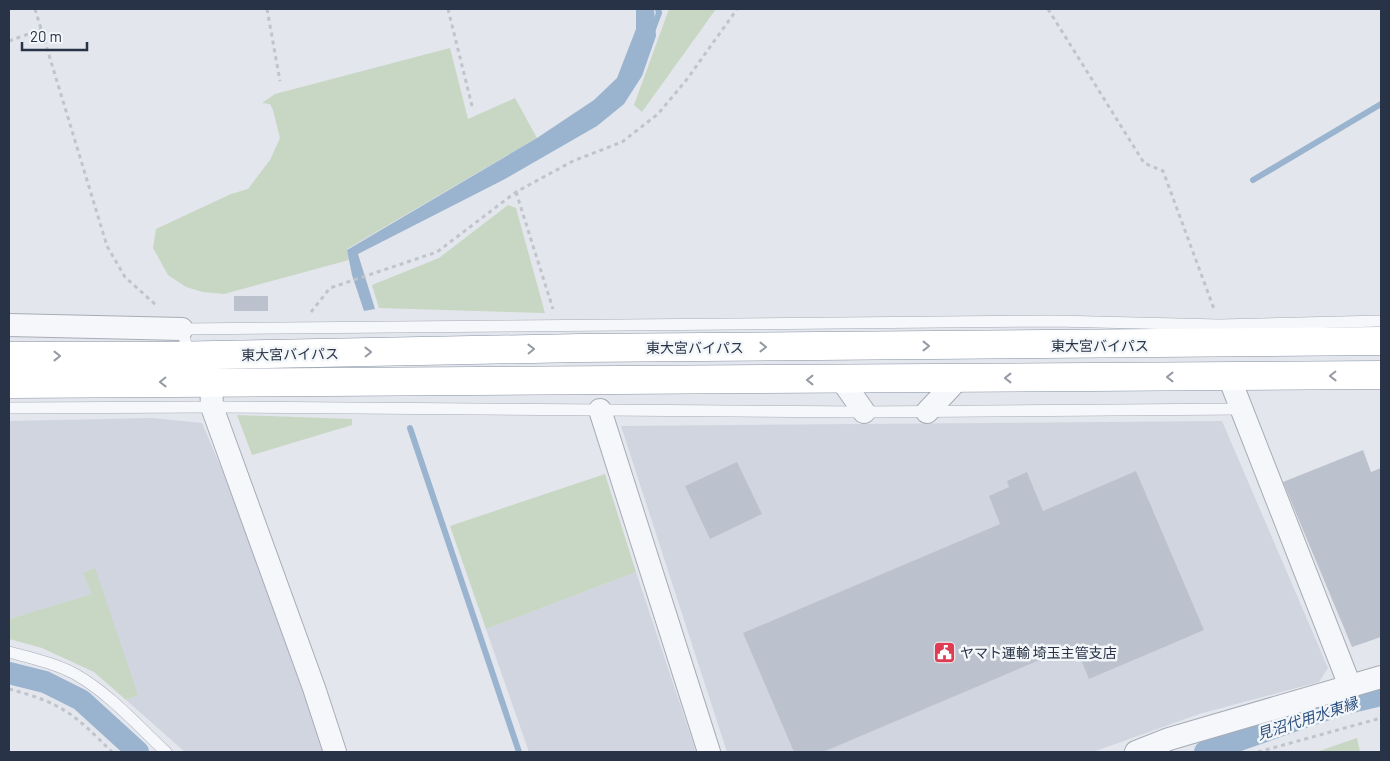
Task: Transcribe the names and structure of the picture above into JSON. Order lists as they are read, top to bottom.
{
  "streets": {
    "highway": ["東大宮バイパス"]
  },
  "water": ["見沼代用水東縁"],
  "places": {
    "public building": ["ヤマト運輸 埼玉主管支店"]
  },
  "scale_bar": "20 m"
}
